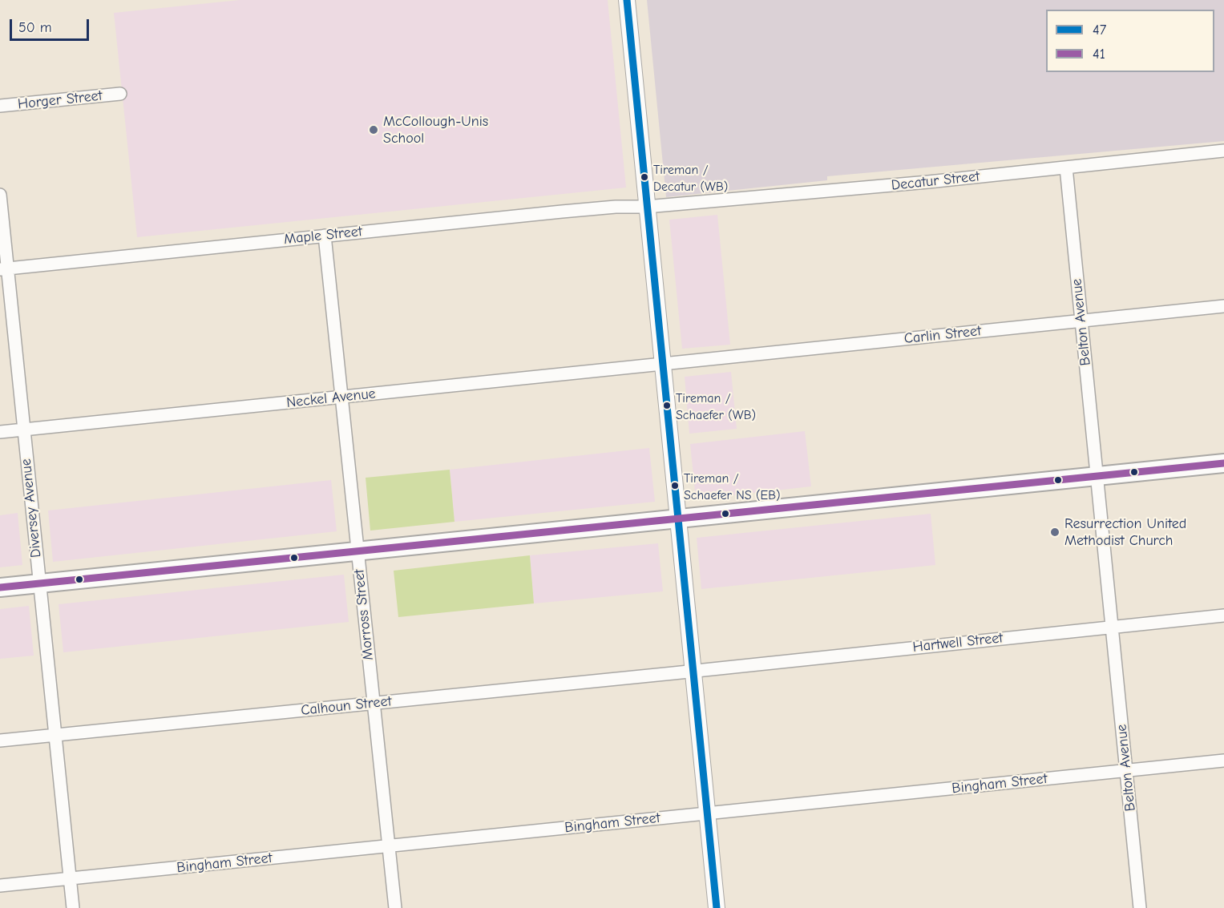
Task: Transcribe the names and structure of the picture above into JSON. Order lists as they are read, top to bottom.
{
  "streets": {
    "street": [
      "Horger Street",
      "Decatur Street",
      "Maple Street",
      "Belton Avenue",
      "Carlin Street",
      "Neckel Avenue",
      "Diversey Avenue",
      "Morross Street",
      "Hartwell Street",
      "Calhoun Street",
      "Bingham Street"
    ]
  },
  "crossings": [
    ["Decatur Street", "Maple Street"],
    ["Decatur Street", "Belton Avenue"],
    ["Maple Street", "Diversey Avenue"],
    ["Maple Street", "Morross Street"],
    ["Belton Avenue", "Carlin Street"],
    ["Belton Avenue", "Hartwell Street"],
    ["Belton Avenue", "Bingham Street"],
    ["Carlin Street", "Neckel Avenue"],
    ["Neckel Avenue", "Diversey Avenue"],
    ["Neckel Avenue", "Morross Street"],
    ["Diversey Avenue", "Calhoun Street"],
    ["Diversey Avenue", "Bingham Street"],
    ["Morross Street", "Calhoun Street"],
    ["Morross Street", "Bingham Street"],
    ["Hartwell Street", "Calhoun Street"]
  ],
  "places": [
    "McCollough-Unis School",
    "Tireman / Decatur (WB)",
    "Tireman / Schaefer (WB)",
    "Tireman / Schaefer NS (EB)",
    "Resurrection United Methodist Church"
  ],
  "lines": ["transit line 47", "transit line 41"],
  "legend": ["47", "41"],
  "scale_bar": "50 m"
}
